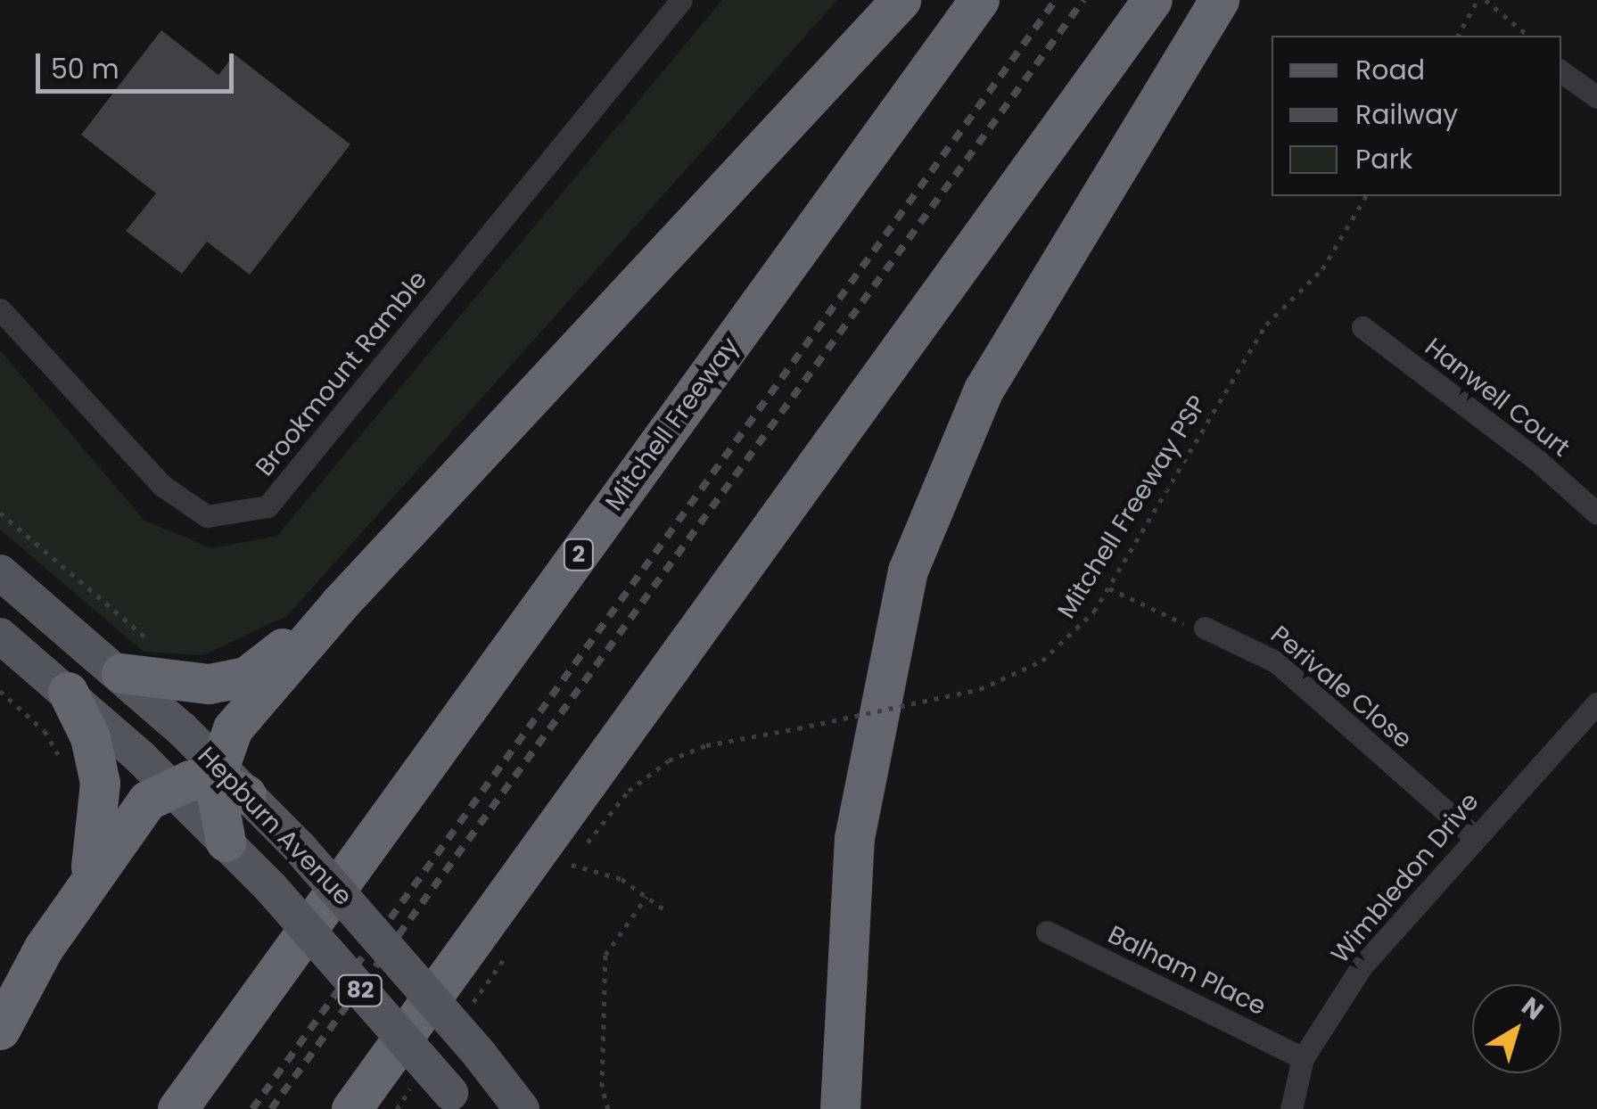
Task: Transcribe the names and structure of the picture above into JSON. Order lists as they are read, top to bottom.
{
  "streets": {
    "highway": ["Mitchell Freeway", "2"],
    "main road": ["Hepburn Avenue", "82"],
    "street": [
      "Brookmount Ramble",
      "Hanwell Court",
      "Perivale Close",
      "Wimbledon Drive",
      "Balham Place"
    ],
    "path": ["Mitchell Freeway PSP"]
  },
  "crossings": [
    ["Perivale Close", "Wimbledon Drive"],
    ["Wimbledon Drive", "Balham Place"]
  ],
  "legend": ["Road", "Railway", "Park"],
  "scale_bar": "50 m",
  "north": "top right"
}
